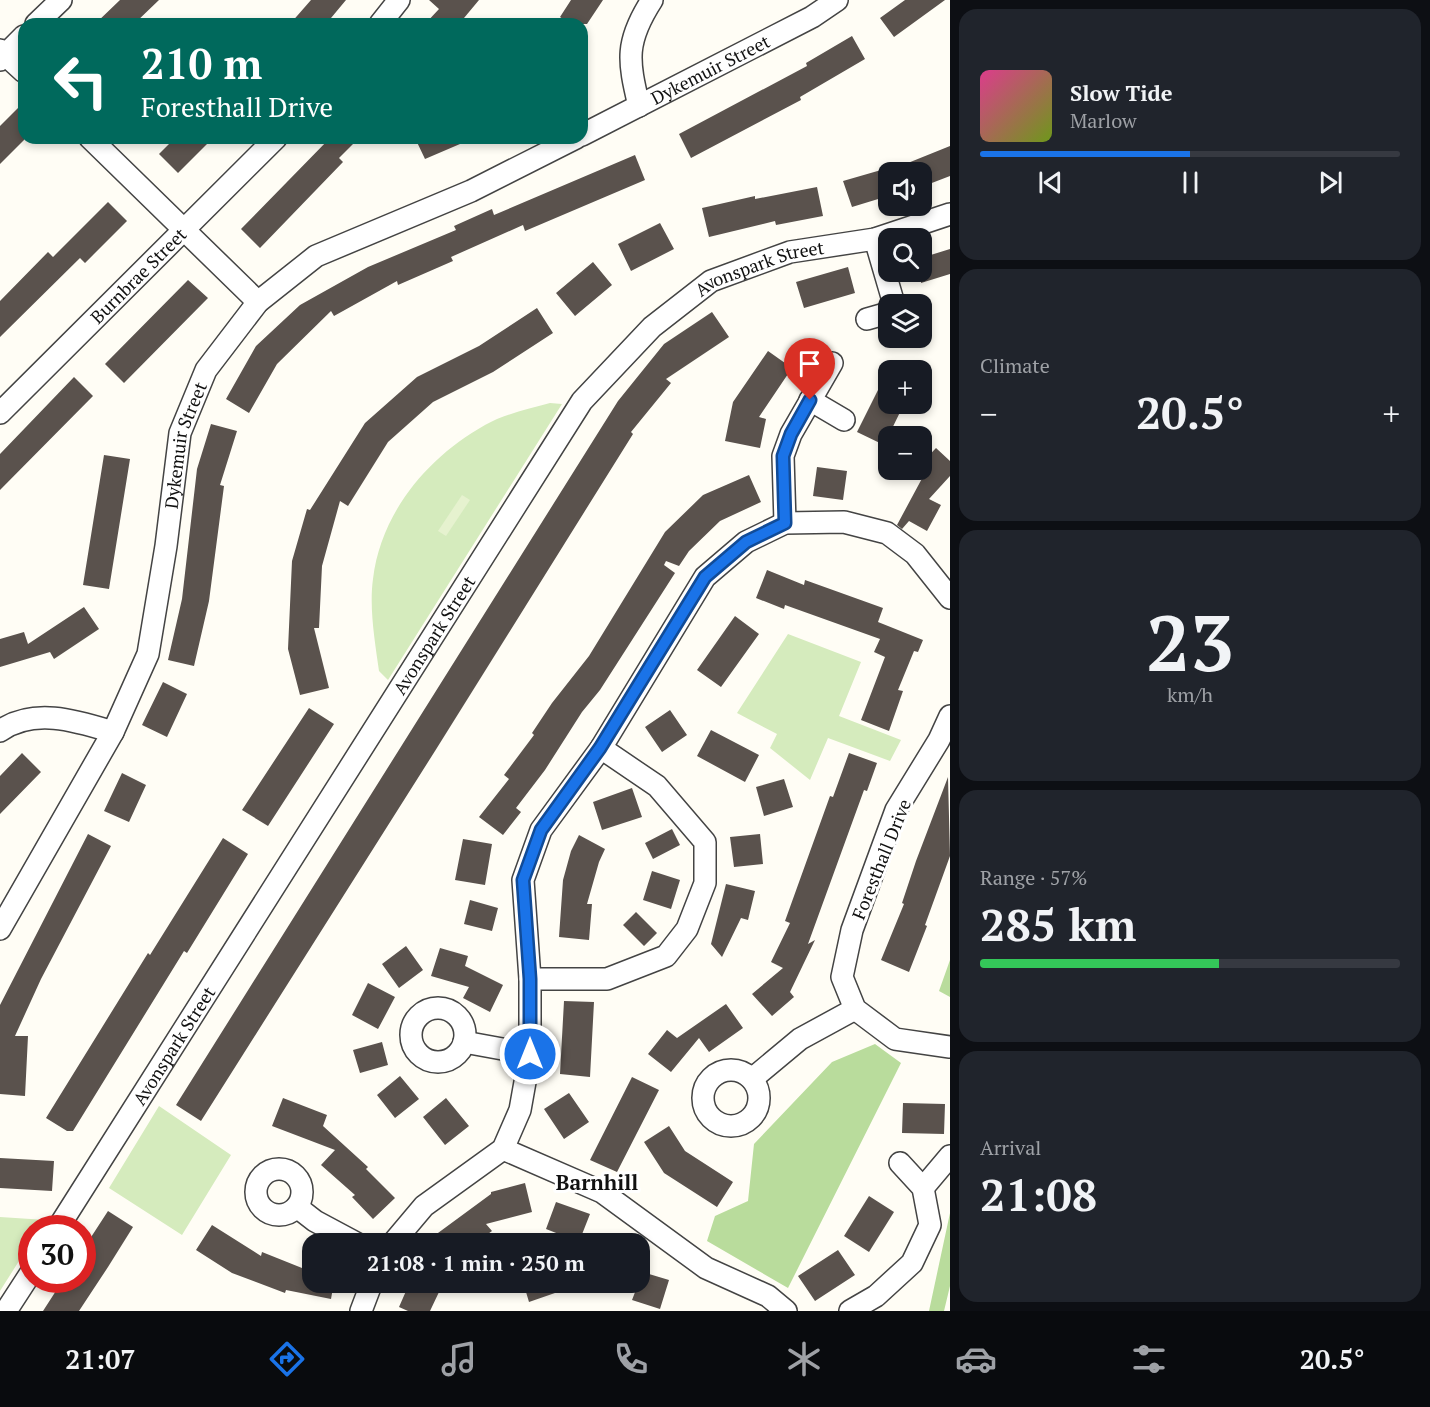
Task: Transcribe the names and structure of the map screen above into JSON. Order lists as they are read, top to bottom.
{
  "streets": {
    "street": [
      "Dykemuir Street",
      "Avonspark Street",
      "Burnbrae Street",
      "Foresthall Drive"
    ]
  },
  "districts": ["Barnhill"],
  "page": {
    "turn": ["210 m", "Foresthall Drive"],
    "song": ["Slow Tide", "Marlow"],
    "map_buttons": ["+", "−"],
    "tile": [
      "Climate",
      ["23", "km/h"],
      ["Range · 57%", "285 km"],
      ["Arrival", "21:08"]
    ],
    "heat": ["−", "20.5°", "+"],
    "limit": "30",
    "trip": "21:08 · 1 min · 250 m",
    "tabs": ["21:07", "20.5°"]
  }
}
